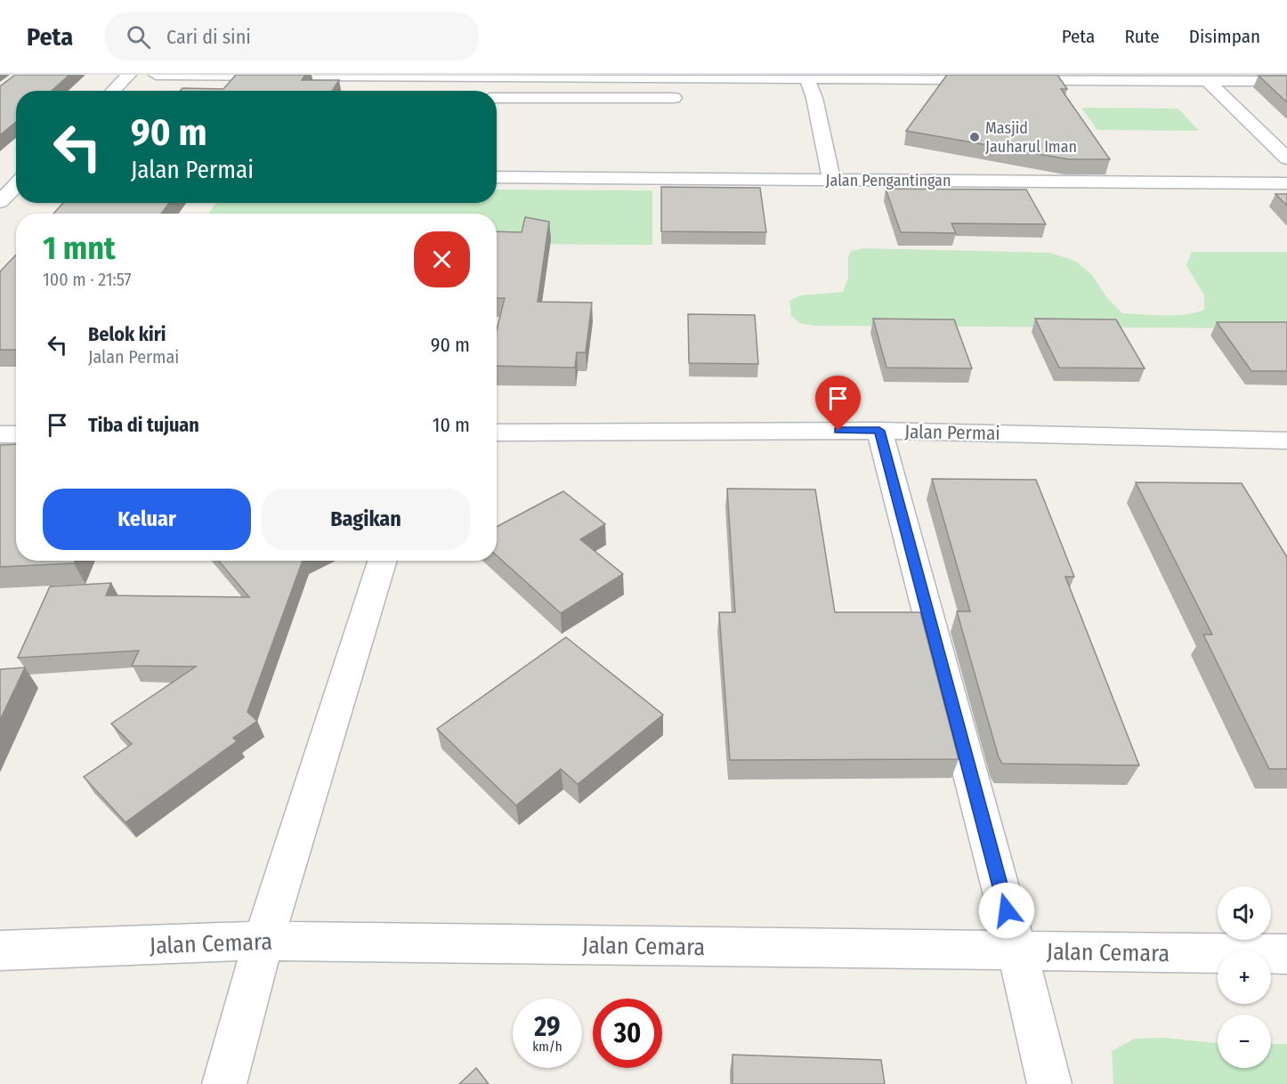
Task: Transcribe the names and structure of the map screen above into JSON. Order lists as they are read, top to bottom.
{
  "streets": {
    "street": ["Jalan Pengantingan", "Jalan Permai", "Jalan Cemara"]
  },
  "places": ["Masjid Jauharul Iman"],
  "page": {
    "header": "Peta",
    "search": "Cari di sini",
    "nav": ["Peta", "Rute", "Disimpan"],
    "turn": ["90 m", "Jalan Permai"],
    "heading": ["1 mnt", "100 m · 21:57"],
    "list": [
      {
        "name": "Belok kiri",
        "note": "Jalan Permai",
        "value": "90 m"
      },
      {
        "name": "Tiba di tujuan",
        "value": "10 m"
      }
    ],
    "buttons": ["Keluar", "Bagikan"],
    "map_buttons": ["+", "−"],
    "speed": "29 km/h",
    "limit": "30"
  }
}
